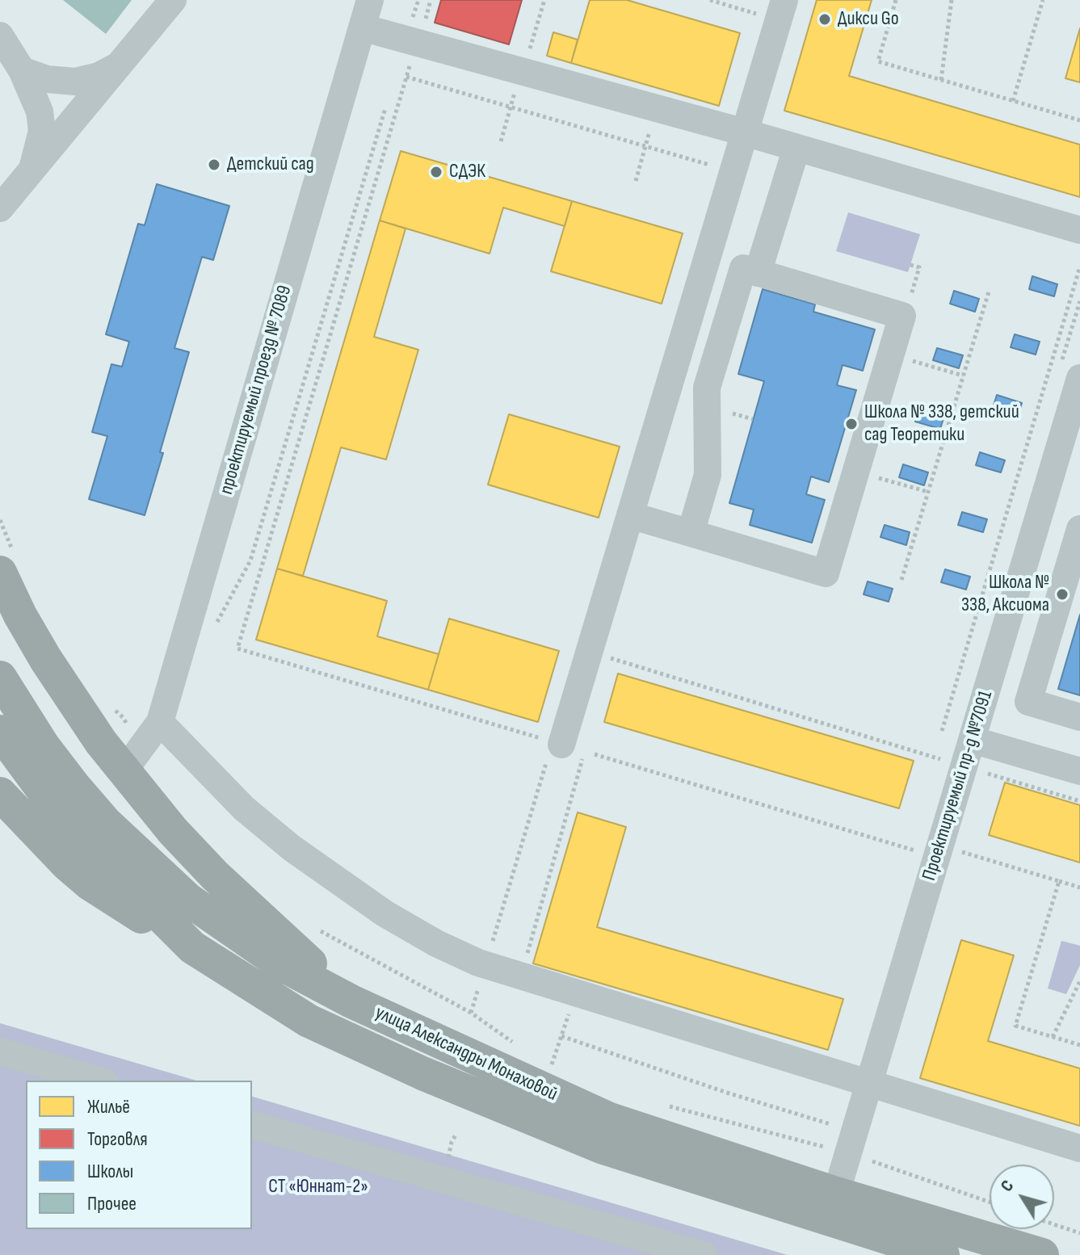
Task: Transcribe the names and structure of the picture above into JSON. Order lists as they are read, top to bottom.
{
  "streets": {
    "main road": ["улица Александры Монаховой"],
    "street": ["проектируемый проезд № 7089", "Проектируемый пр-д №7091"]
  },
  "crossings": [
    ["Проектируемый пр-д №7091", "улица Александры Монаховой"]
  ],
  "parks": ["СТ «Юннат-2»"],
  "places": [
    "Дикси Go",
    "Детский сад",
    "СДЭК",
    "Школа № 338, детский сад Теоретики",
    "Школа № 338, Аксиома"
  ],
  "legend": [
    "Жильё",
    "Торговля",
    "Школы",
    "Прочее"
  ],
  "north": "top left"
}
